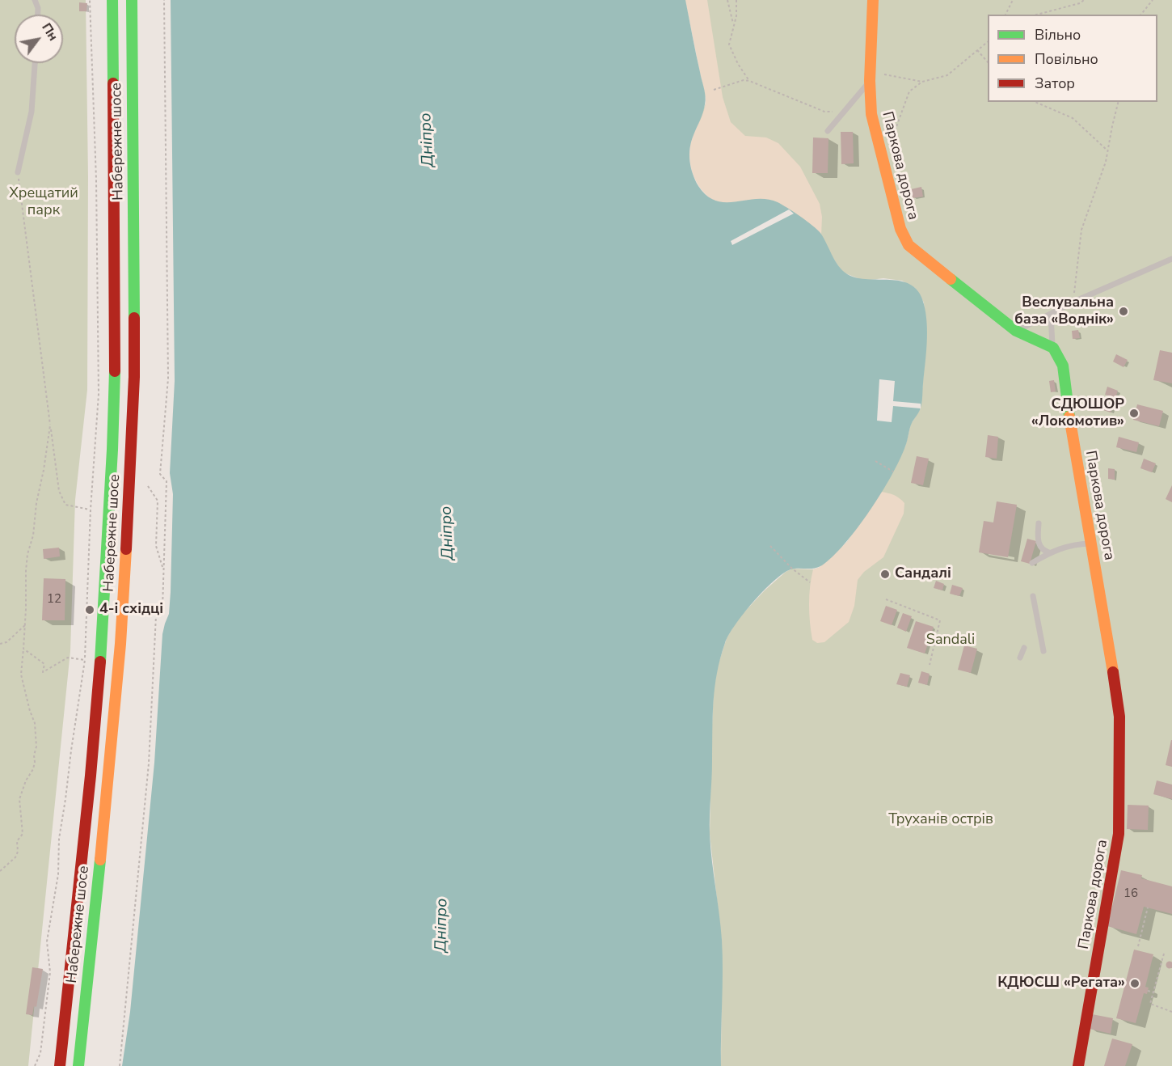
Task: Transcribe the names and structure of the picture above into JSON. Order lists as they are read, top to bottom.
{
  "streets": {
    "main road": ["Набережне шосе", "Паркова дорога"]
  },
  "water": ["Дніпро"],
  "parks": ["Хрещатий парк", "Sandali", "Труханів острів"],
  "places": [
    "Веслувальна база «Воднік»",
    "СДЮШОР «Локомотив»",
    "Сандалі",
    "4-і східці",
    "КДЮСШ «Регата»"
  ],
  "house_numbers": ["12", "16"],
  "legend": ["Вільно", "Повільно", "Затор"],
  "north": "top right"
}
